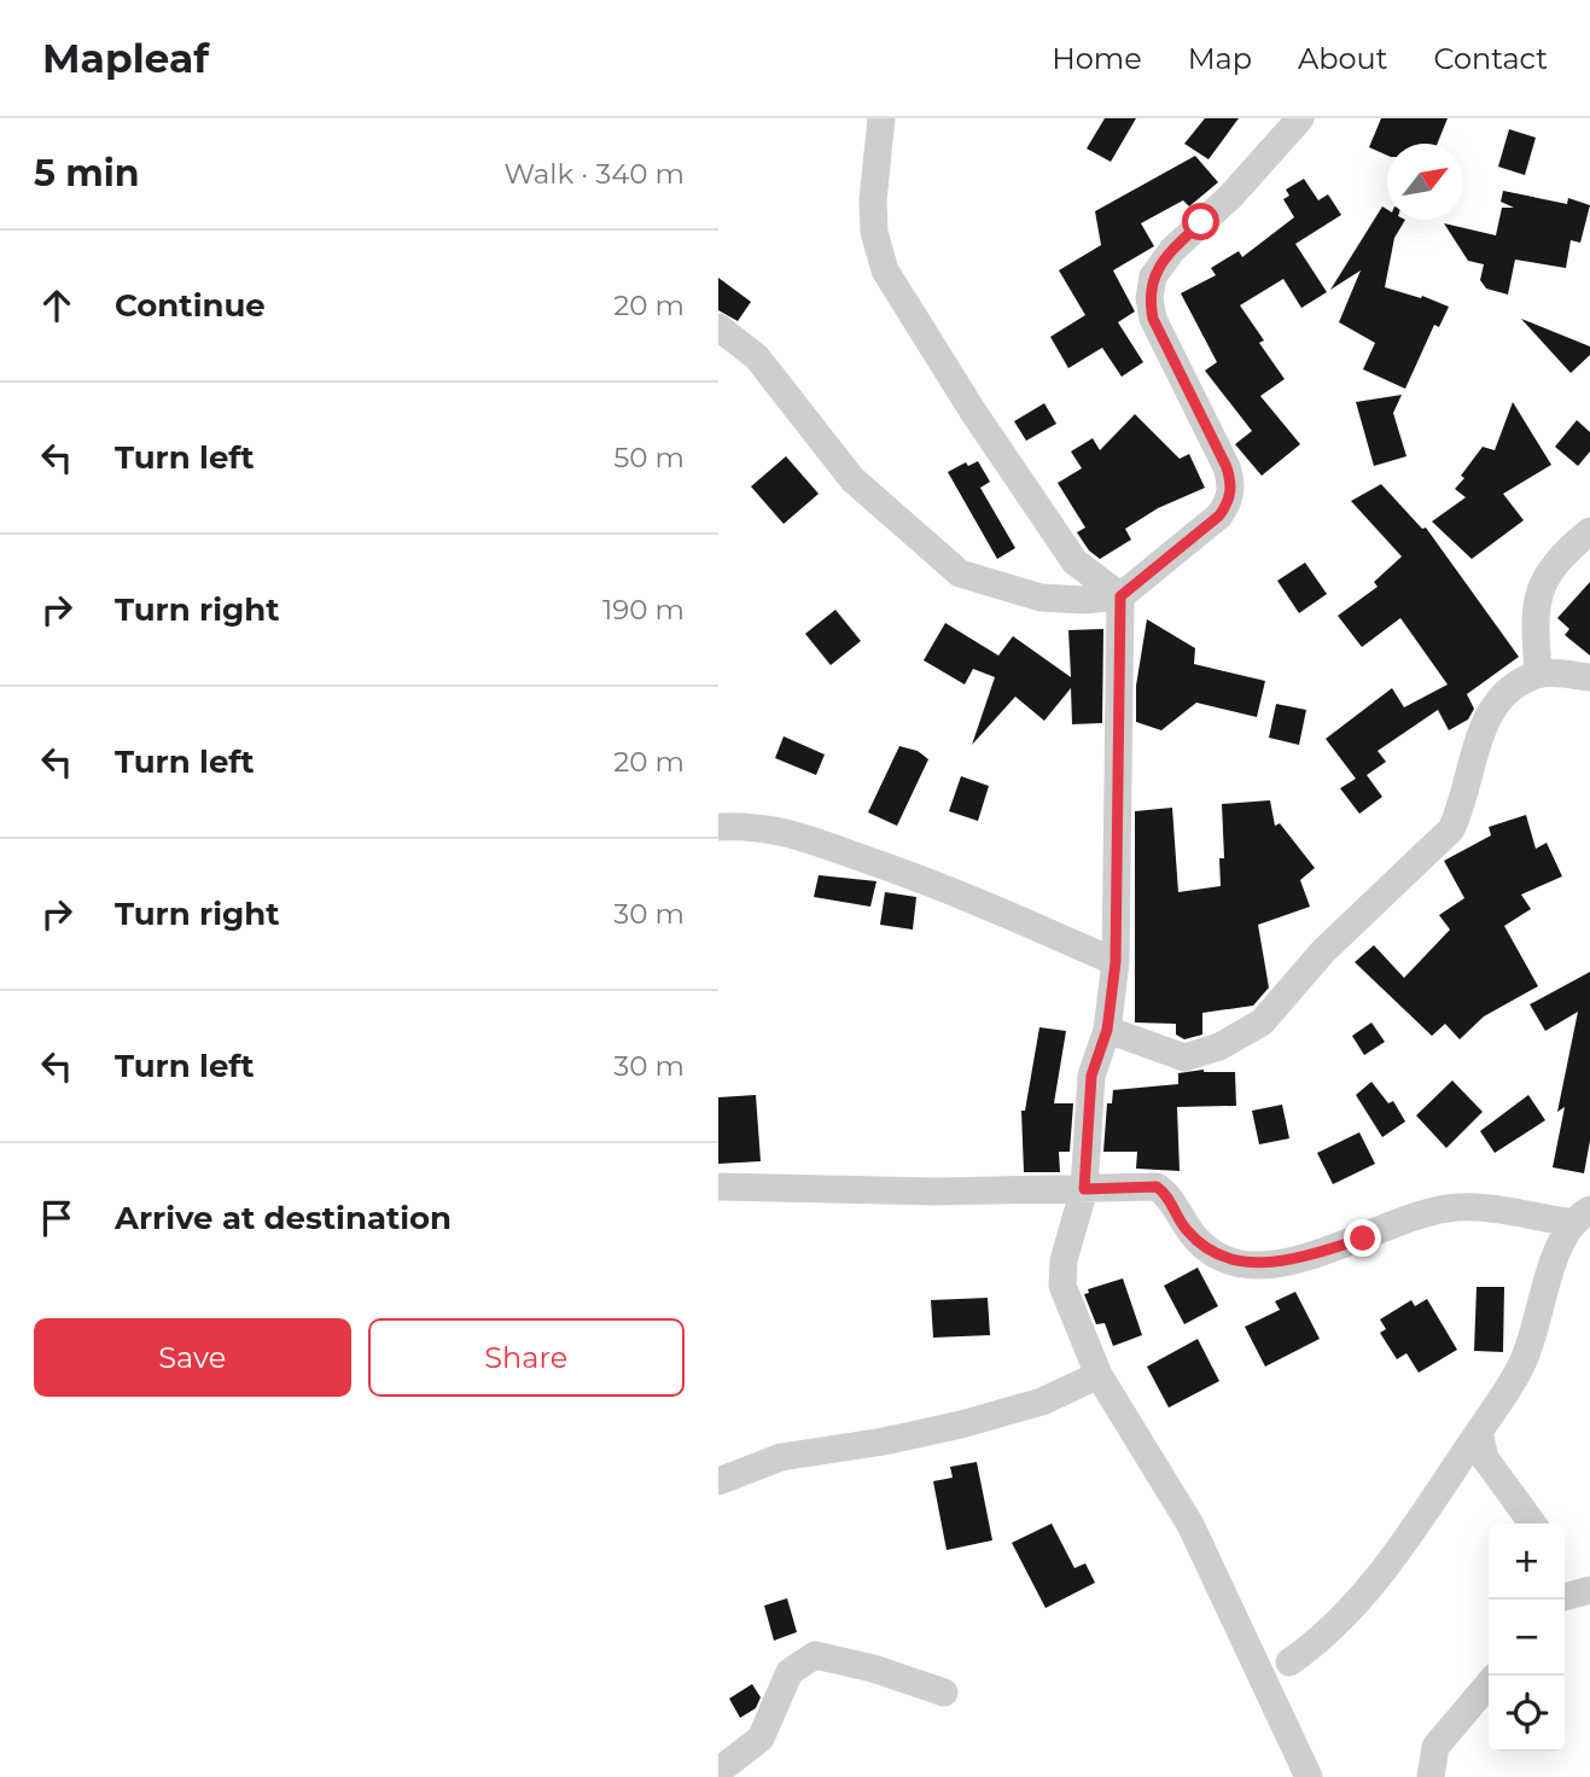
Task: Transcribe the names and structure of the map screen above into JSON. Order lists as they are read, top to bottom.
{
  "north": "top right",
  "page": {
    "header": "Mapleaf",
    "nav": [
      "Home",
      "Map",
      "About",
      "Contact"
    ],
    "heading": ["5 min", "Walk · 340 m"],
    "list": [
      ["Continue", "20 m"],
      ["Turn left", "50 m"],
      ["Turn right", "190 m"],
      ["Turn left", "20 m"],
      ["Turn right", "30 m"],
      ["Turn left", "30 m"],
      "Arrive at destination"
    ],
    "buttons": ["Save", "Share"],
    "map_buttons": ["+", "−"]
  }
}
